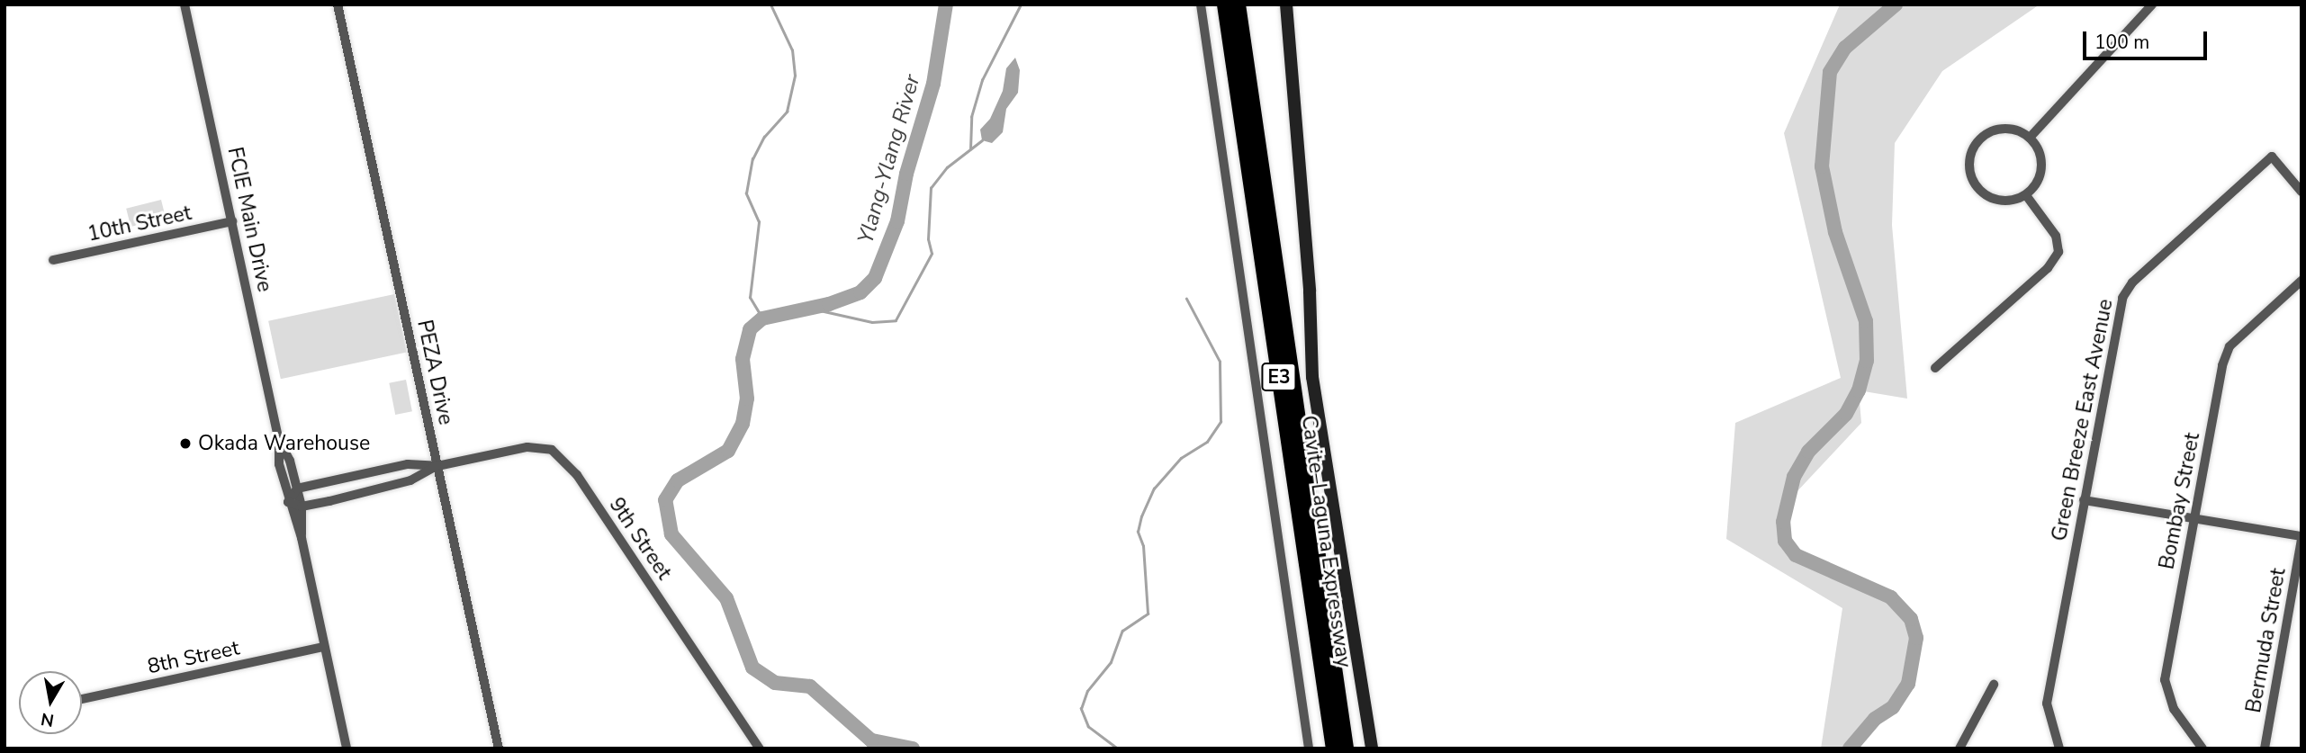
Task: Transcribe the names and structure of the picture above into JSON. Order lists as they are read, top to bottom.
{
  "streets": {
    "highway": ["E3", "Cavite–Laguna Expressway"],
    "street": [
      "FCIE Main Drive",
      "10th Street",
      "PEZA Drive",
      "Green Breeze East Avenue",
      "Bombay Street",
      "9th Street",
      "Bermuda Street",
      "8th Street"
    ]
  },
  "crossings": [
    ["FCIE Main Drive", "10th Street"],
    ["FCIE Main Drive", "9th Street"],
    ["FCIE Main Drive", "8th Street"],
    ["PEZA Drive", "9th Street"]
  ],
  "water": ["Ylang-Ylang River"],
  "places": ["Okada Warehouse"],
  "scale_bar": "100 m",
  "north": "bottom"
}
